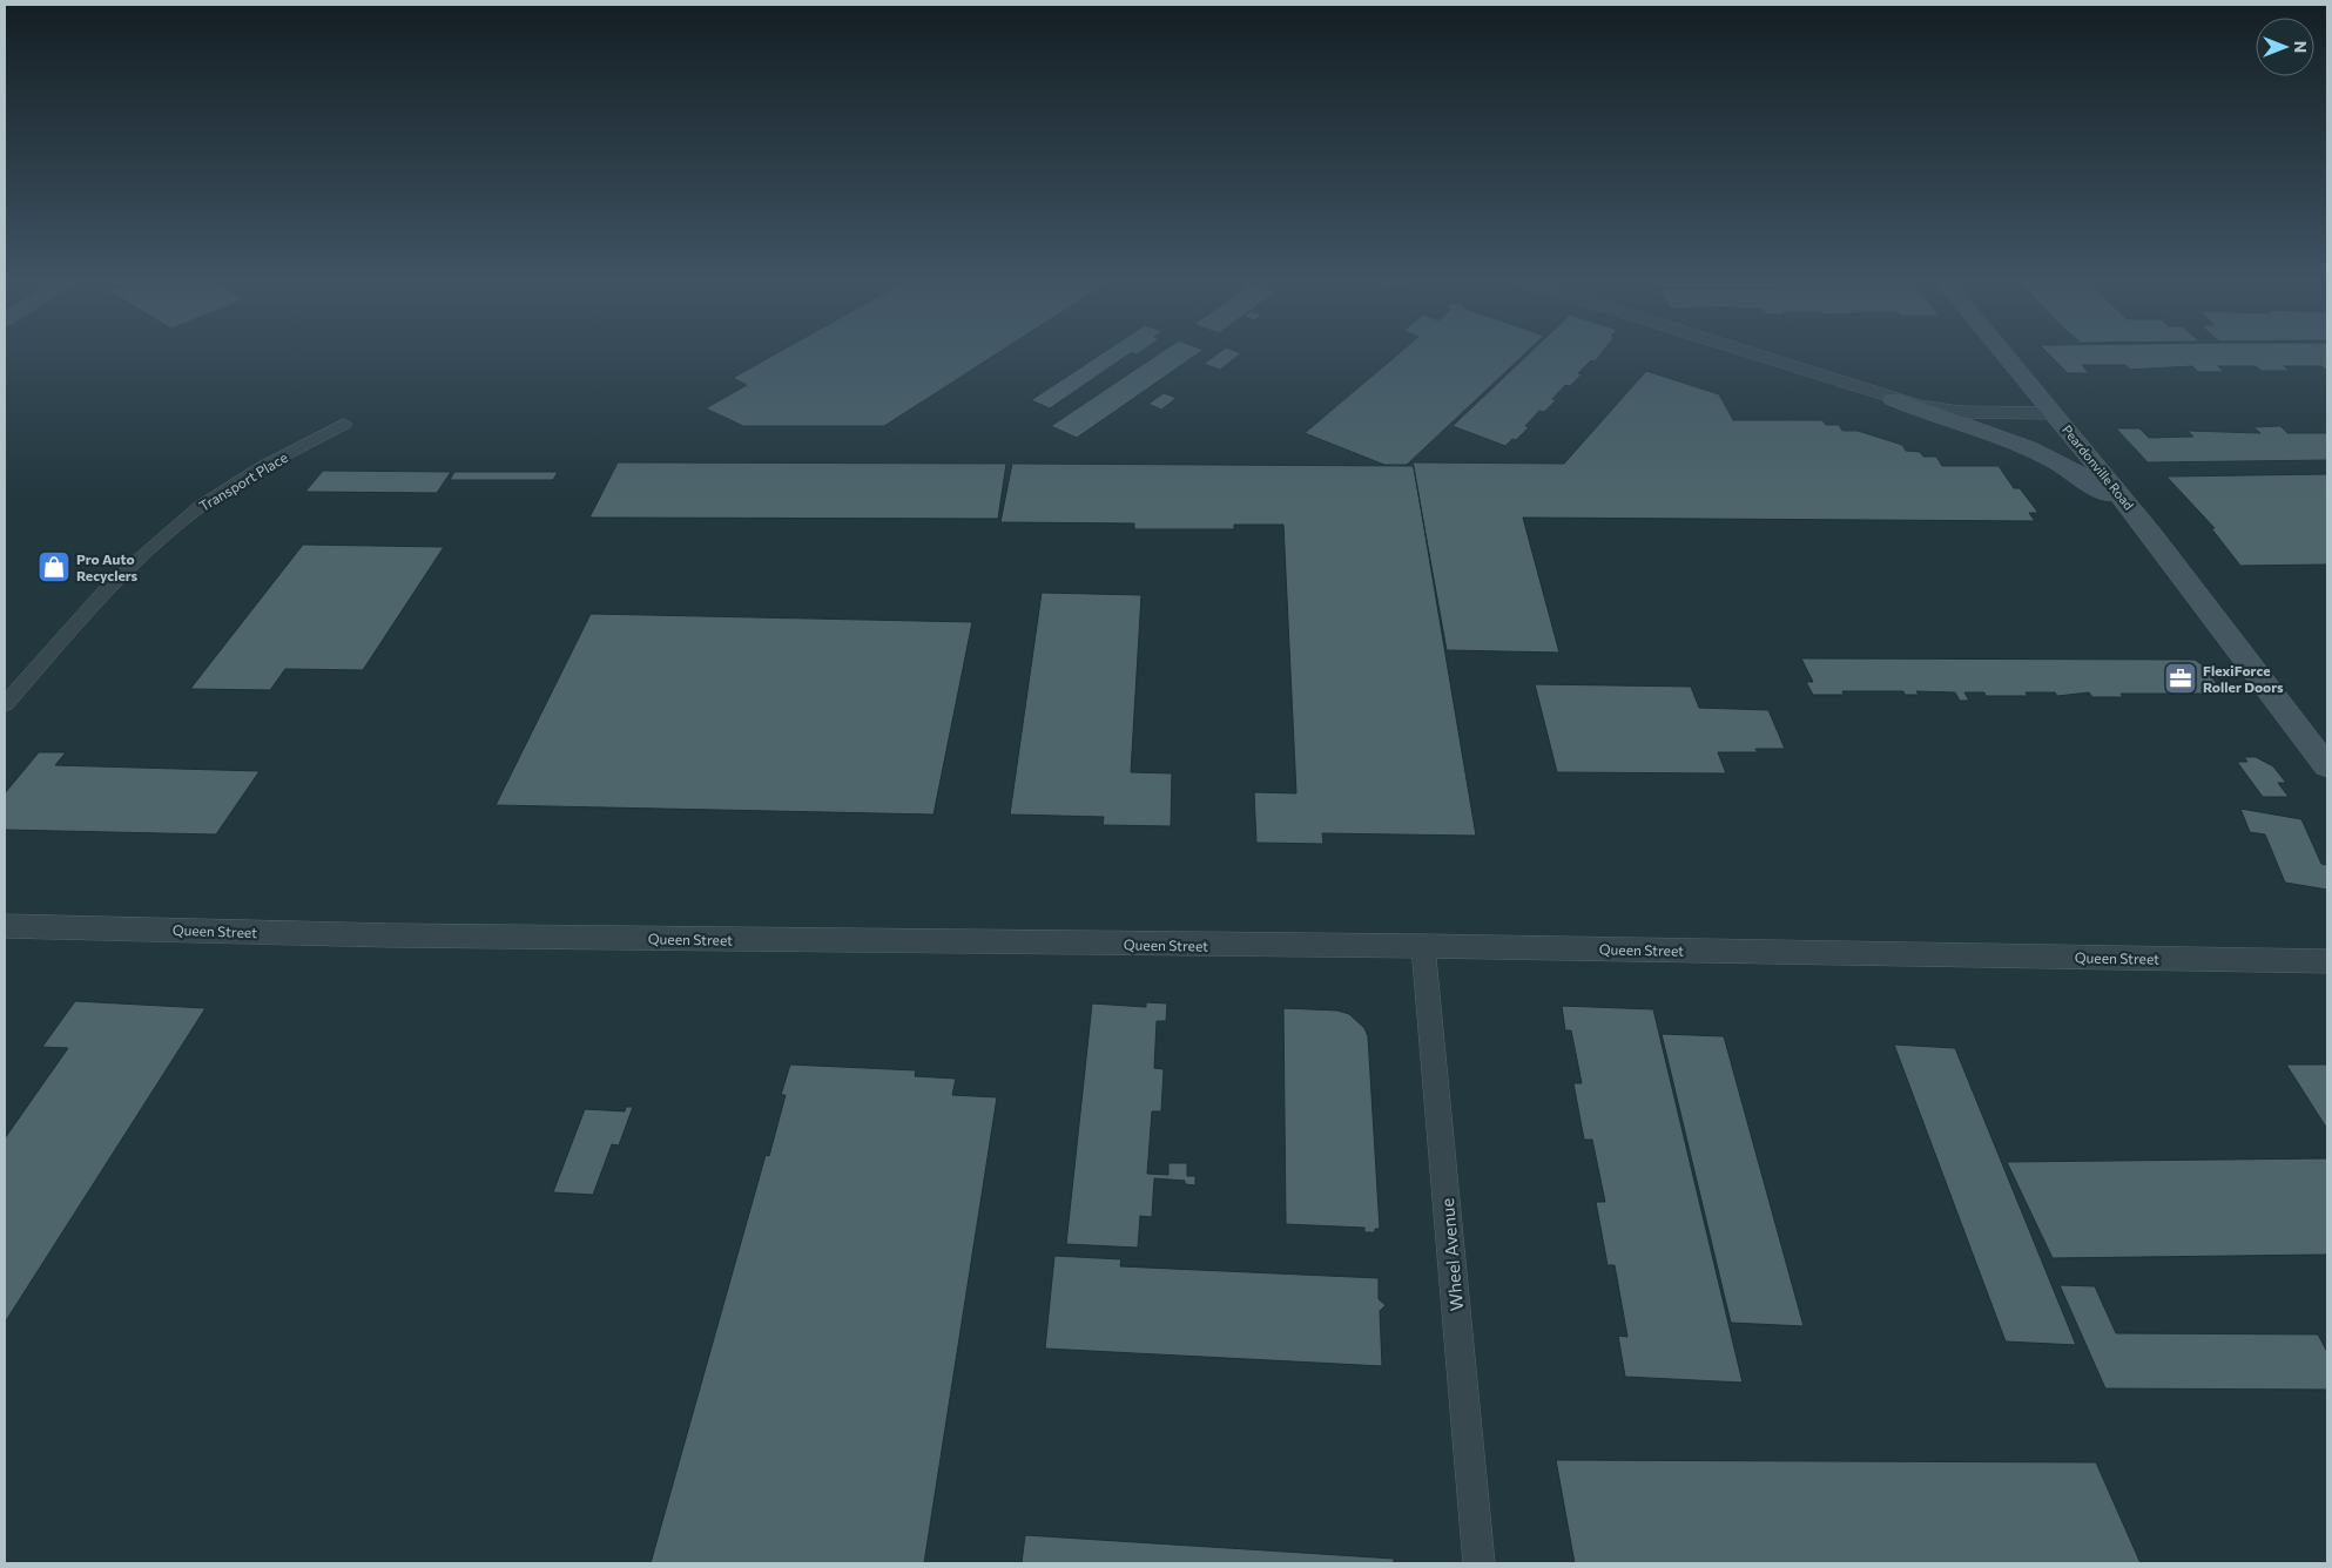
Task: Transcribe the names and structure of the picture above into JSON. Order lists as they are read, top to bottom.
{
  "streets": {
    "main road": ["Peardonville Road"],
    "street": ["Transport Place", "Queen Street", "Wheel Avenue"]
  },
  "crossings": [
    ["Queen Street", "Wheel Avenue"]
  ],
  "places": {
    "shop": ["Pro Auto Recyclers"],
    "office": ["FlexiForce Roller Doors"]
  },
  "north": "right"
}
